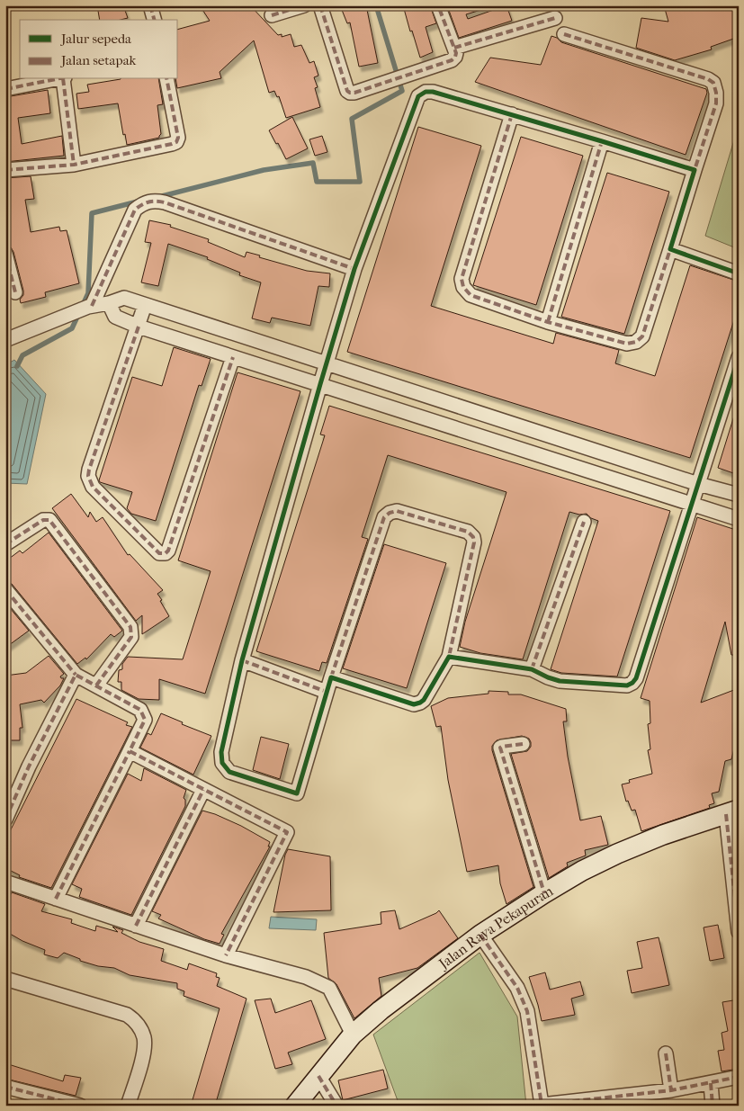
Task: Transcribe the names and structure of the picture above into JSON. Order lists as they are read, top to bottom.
{
  "streets": {
    "main road": ["Jalan Raya Pekapuran"]
  },
  "legend": ["Jalur sepeda", "Jalan setapak"]
}
